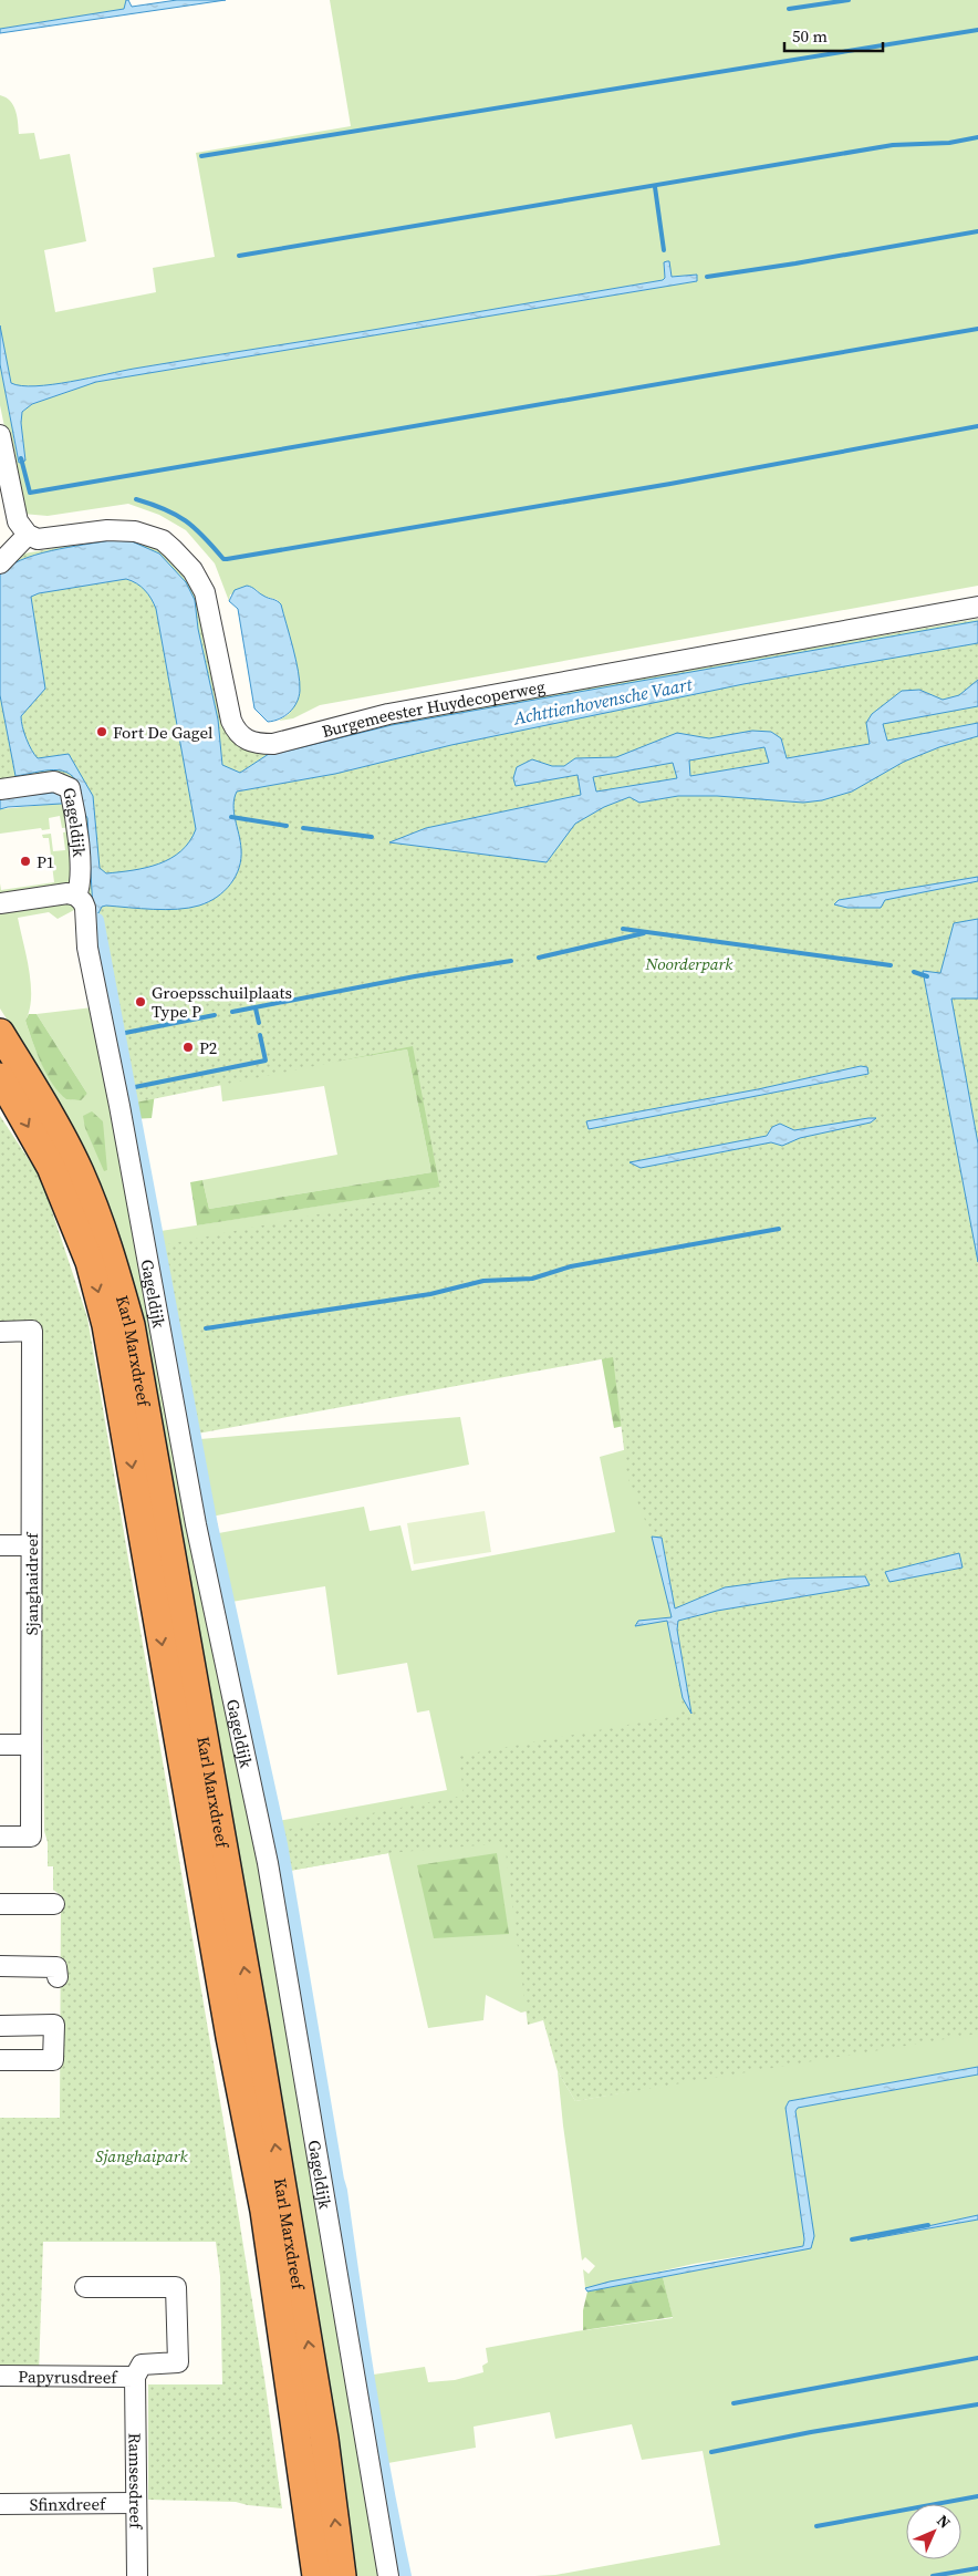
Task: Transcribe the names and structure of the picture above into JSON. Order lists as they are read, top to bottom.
{
  "streets": {
    "highway": ["Karl Marxdreef"],
    "street": [
      "Burgemeester Huydecoperweg",
      "Gageldijk",
      "Sjanghaidreef",
      "Papyrusdreef",
      "Ramsesdreef",
      "Sfinxdreef"
    ]
  },
  "crossings": [
    ["Papyrusdreef", "Ramsesdreef"],
    ["Ramsesdreef", "Sfinxdreef"]
  ],
  "water": ["Achttienhovensche Vaart"],
  "parks": ["Noorderpark", "Sjanghaipark"],
  "places": [
    "Fort De Gagel",
    "P1",
    "Groepsschuilplaats Type P",
    "P2"
  ],
  "scale_bar": "50 m",
  "north": "top right"
}
